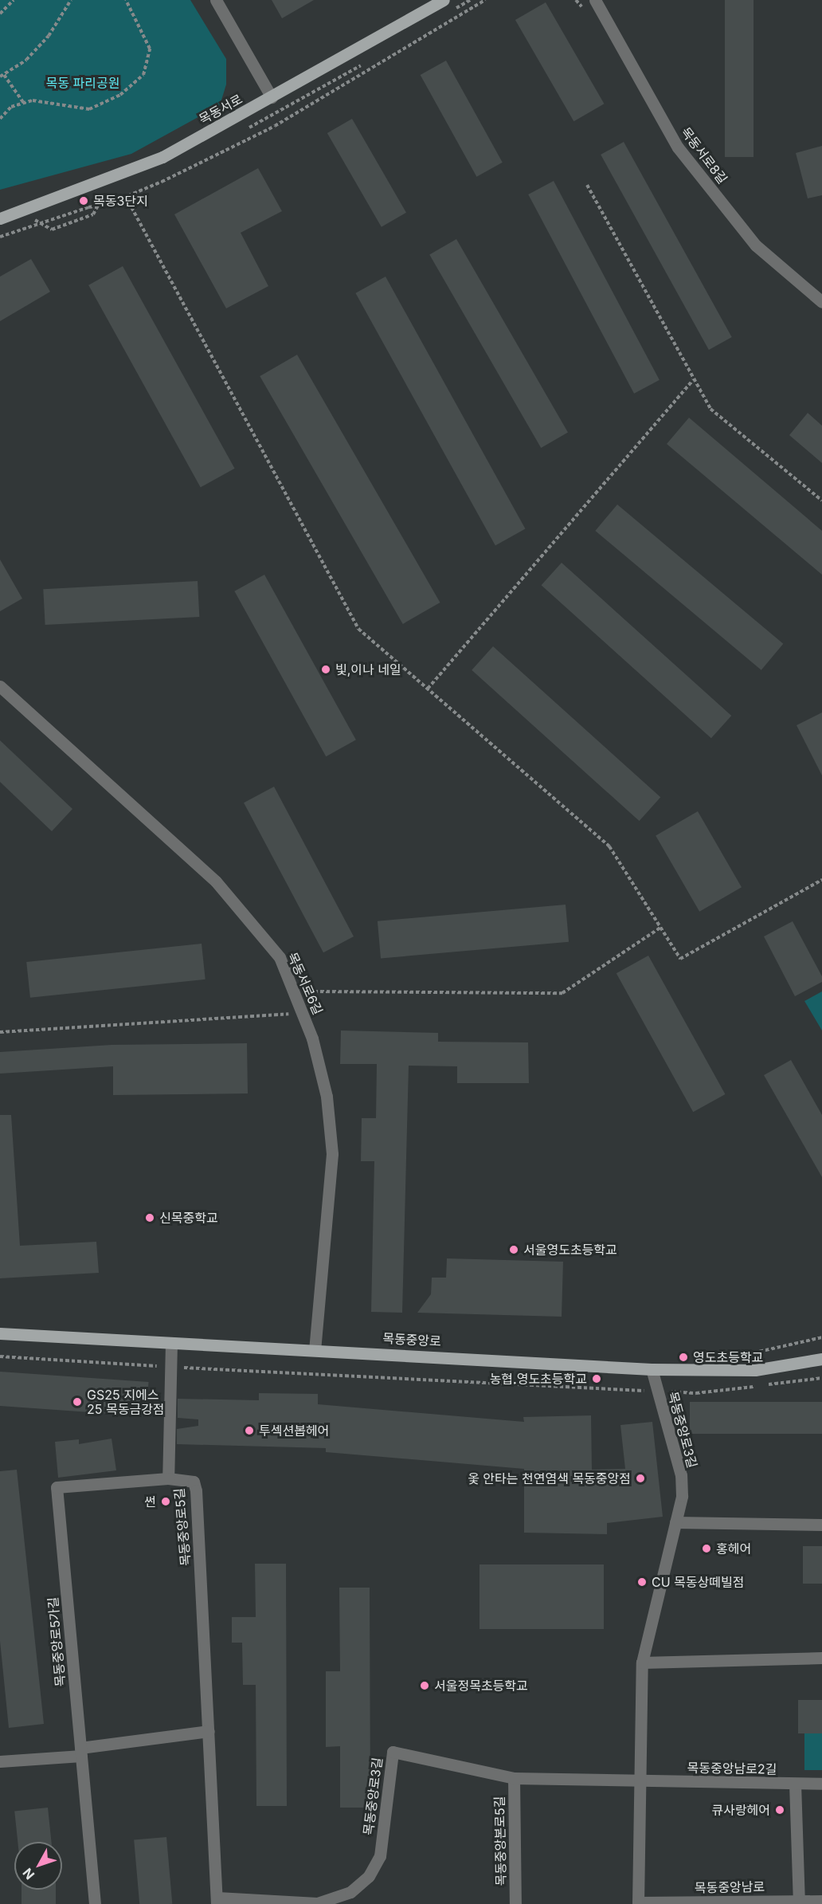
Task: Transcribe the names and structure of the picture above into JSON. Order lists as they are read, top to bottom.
{
  "streets": {
    "main road": ["목동서로", "목동중앙로"],
    "street": [
      "목동서로8길",
      "목동서로6길",
      "목동중앙로3길",
      "목동중앙로5길",
      "목동중앙로5가길",
      "목동중앙남로2길",
      "목동중앙본로5길",
      "목동중앙남로"
    ]
  },
  "crossings": [
    ["목동서로6길", "목동중앙로"],
    ["목동중앙로", "목동중앙로3길"],
    ["목동중앙로", "목동중앙로5길"],
    ["목동중앙로3길", "목동중앙로5길"],
    ["목동중앙로3길", "목동중앙남로2길"],
    ["목동중앙로3길", "목동중앙본로5길"],
    ["목동중앙로3길", "목동중앙남로"],
    ["목동중앙로5길", "목동중앙로5가길"]
  ],
  "parks": ["목동 파리공원"],
  "places": [
    "목동3단지",
    "빛,이나 네일",
    "신목중학교",
    "서울영도초등학교",
    "영도초등학교",
    "농협.영도초등학교",
    "GS25 지에스 25 목동금강점",
    "투섹션봅헤어",
    "옻 안타는 천연염색 목동중앙점",
    "썬",
    "홍헤어",
    "CU 목동상떼빌점",
    "서울정목초등학교",
    "큐사랑헤어"
  ],
  "north": "bottom left"
}
